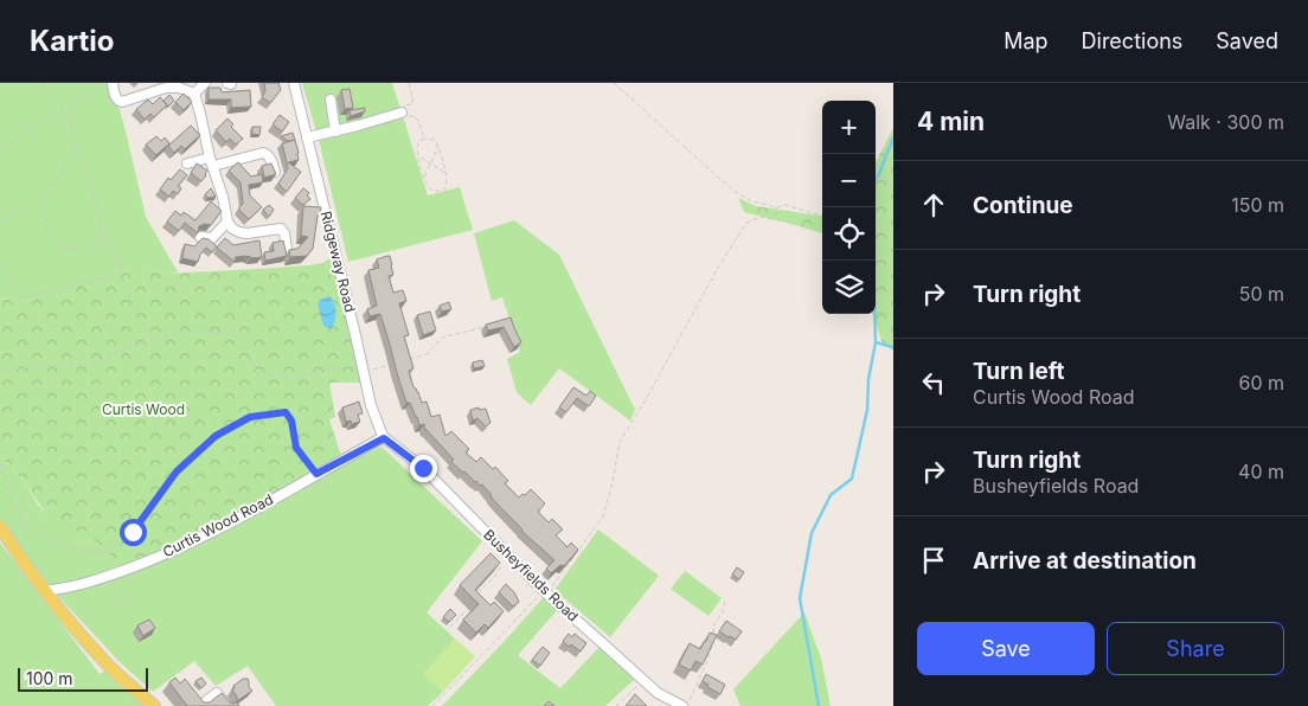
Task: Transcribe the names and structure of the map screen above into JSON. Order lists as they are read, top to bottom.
{
  "streets": {
    "street": ["Ridgeway Road", "Curtis Wood Road", "Busheyfields Road"]
  },
  "crossings": [
    ["Ridgeway Road", "Curtis Wood Road"],
    ["Ridgeway Road", "Busheyfields Road"],
    ["Curtis Wood Road", "Busheyfields Road"]
  ],
  "parks": ["Curtis Wood"],
  "scale_bar": "100 m",
  "page": {
    "header": "Kartio",
    "nav": ["Map", "Directions", "Saved"],
    "heading": ["4 min", "Walk · 300 m"],
    "map_buttons": ["+", "−"],
    "list": [
      ["Continue", "150 m"],
      ["Turn right", "50 m"],
      ["Turn left", "Curtis Wood Road", "60 m"],
      ["Turn right", "Busheyfields Road", "40 m"],
      "Arrive at destination"
    ],
    "buttons": ["Save", "Share"],
    "scale": "100 m"
  }
}
